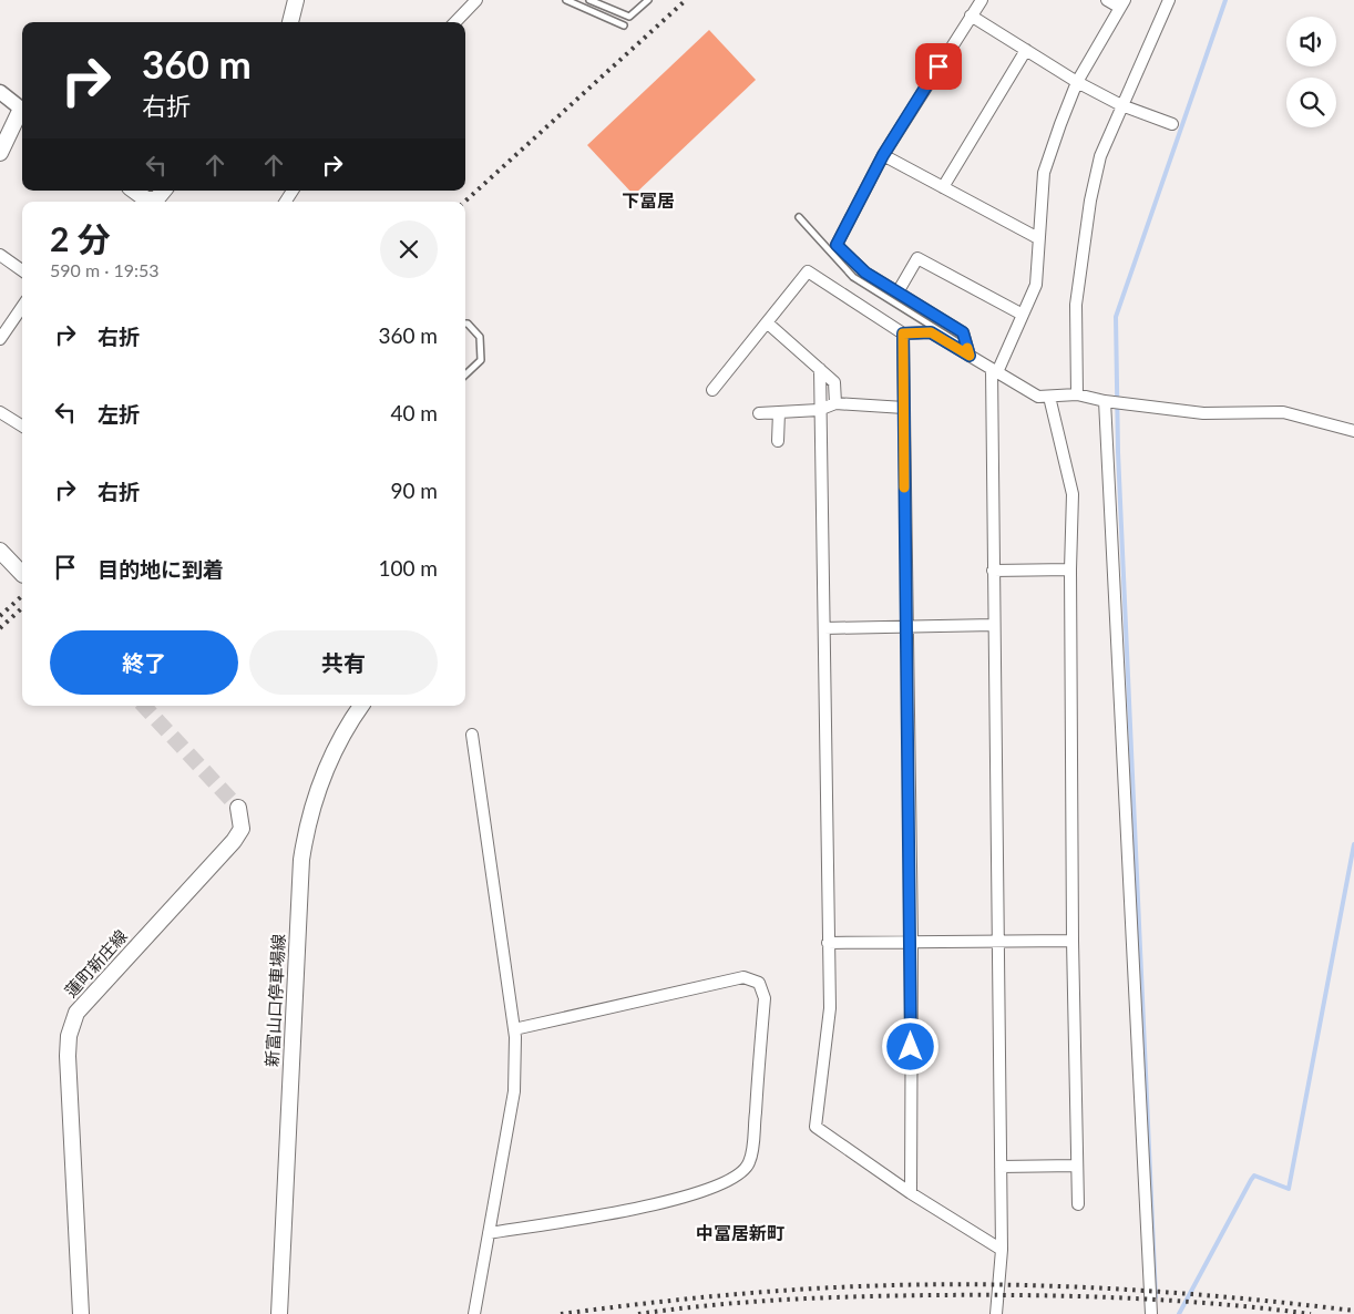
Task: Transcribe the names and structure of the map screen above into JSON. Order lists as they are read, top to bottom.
{
  "streets": {
    "main road": ["蓮町新庄線", "新富山口停車場線"]
  },
  "districts": ["下冨居", "中冨居新町"],
  "page": {
    "turn": ["360 m", "右折"],
    "heading": ["2 分", "590 m · 19:53"],
    "list": [
      {
        "name": "右折",
        "value": "360 m"
      },
      {
        "name": "左折",
        "value": "40 m"
      },
      {
        "name": "右折",
        "value": "90 m"
      },
      {
        "name": "目的地に到着",
        "value": "100 m"
      }
    ],
    "buttons": ["終了", "共有"]
  }
}
